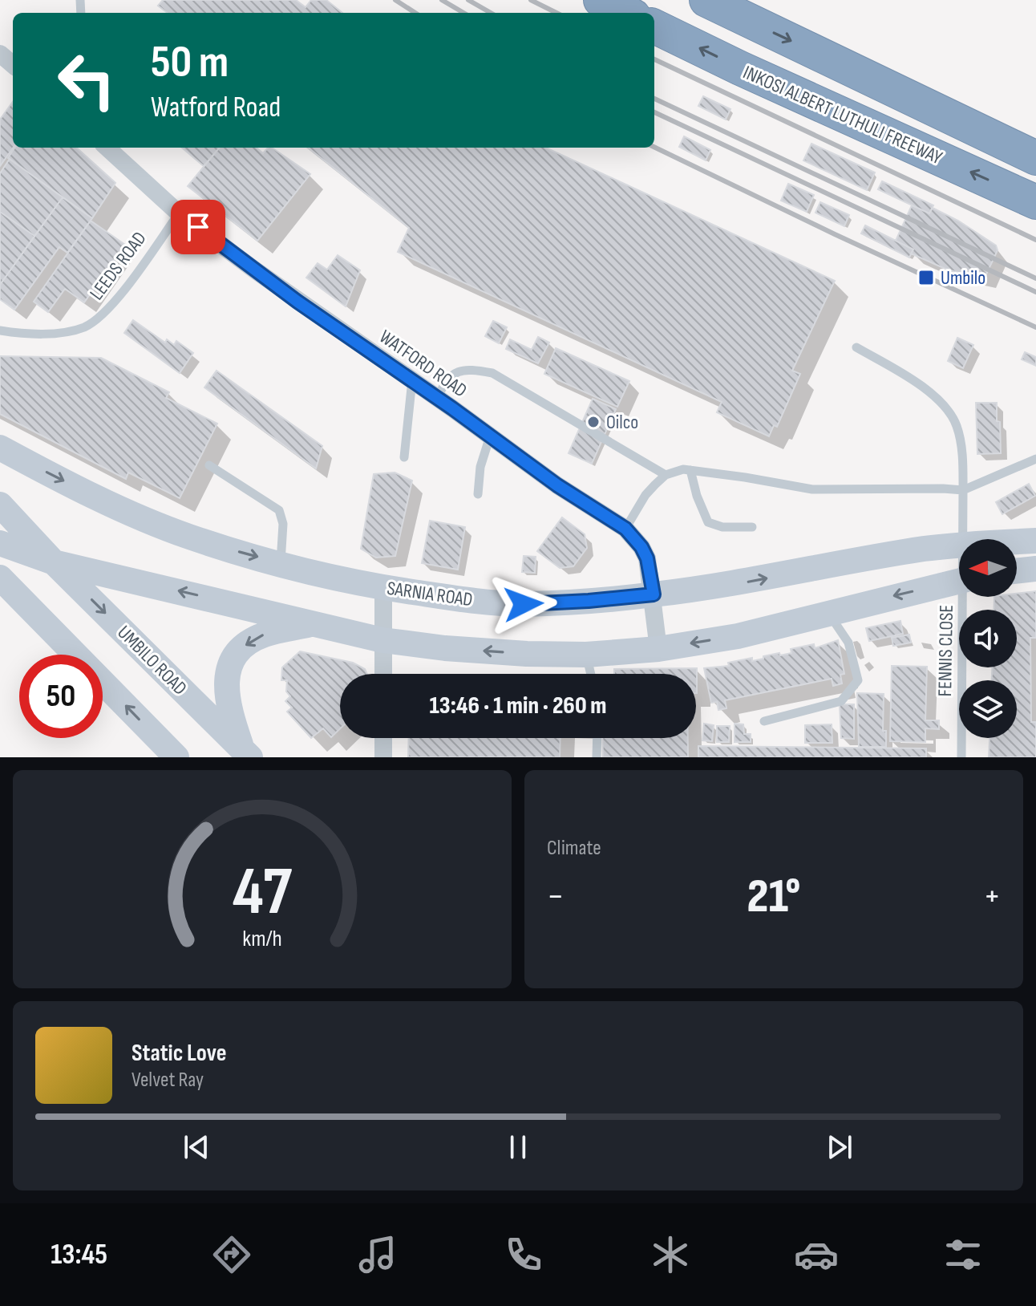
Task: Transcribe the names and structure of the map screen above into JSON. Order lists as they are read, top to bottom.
{
  "streets": {
    "highway": ["INKOSI ALBERT LUTHULI FREEWAY"],
    "main road": ["SARNIA ROAD", "UMBILO ROAD"],
    "street": ["WATFORD ROAD"],
    "lane": ["LEEDS ROAD", "FENNIS CLOSE"]
  },
  "crossings": [
    ["LEEDS ROAD", "WATFORD ROAD"],
    ["WATFORD ROAD", "SARNIA ROAD"]
  ],
  "places": {
    "transit": ["Umbilo"],
    "other": ["Oilco"]
  },
  "north": "left",
  "page": {
    "turn": ["50 m", "Watford Road"],
    "limit": "50",
    "trip": "13:46 · 1 min · 260 m",
    "tile": "Climate",
    "heat": ["−", "21°", "+"],
    "song": ["Static Love", "Velvet Ray"],
    "tabs": "13:45",
    "gauge": ["47", "km/h"]
  }
}
